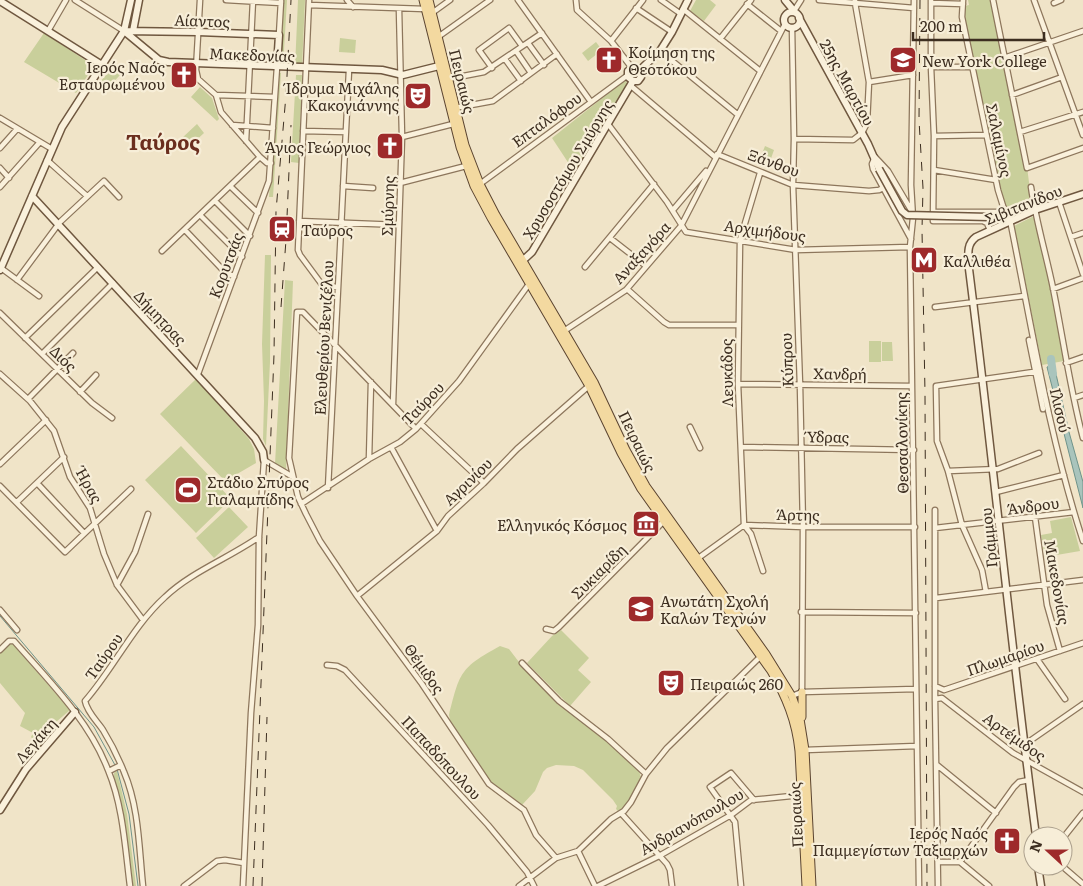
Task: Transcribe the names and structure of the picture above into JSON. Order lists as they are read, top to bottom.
{
  "streets": {
    "main road": ["Πειραιώς"],
    "street": [
      "Αίαντος",
      "Μακεδονίας",
      "25ης Μαρτίου",
      "Επταλόφου",
      "Σαλαμίνος",
      "Ξάνθου",
      "Χρυσοστόμου Σμύρνης",
      "Σιβιτανίδου",
      "Σμύρνης",
      "Αρχιμήδους",
      "Αναξαγόρα",
      "Κορυτσάς",
      "Δήμητρας",
      "Ελευθερίου Βενιζέλου",
      "Διός",
      "Κύπρου",
      "Λευκάδος",
      "Χανδρή",
      "Ταύρου",
      "Ιλισού",
      "Ύδρας",
      "Θεσσαλονίκης",
      "Αγρινίου",
      "Ήρας",
      "Άνδρου",
      "Άρτης",
      "Γράμμου",
      "Συκιαρίδη",
      "Πλωμαρίου",
      "Θέμιδος",
      "Αρτέμιδος",
      "Λεγάκη",
      "Παπαδόπουλου",
      "Ανδριανόπουλου"
    ]
  },
  "crossings": [
    ["Αίαντος", "Μακεδονίας"],
    ["Μακεδονίας", "Πειραιώς"],
    ["Μακεδονίας", "Σμύρνης"],
    ["Μακεδονίας", "Κορυτσάς"],
    ["Μακεδονίας", "Ελευθερίου Βενιζέλου"],
    ["Μακεδονίας", "Άνδρου"],
    ["Μακεδονίας", "Πλωμαρίου"],
    ["Πειραιώς", "Επταλόφου"],
    ["Πειραιώς", "Χρυσοστόμου Σμύρνης"],
    ["Πειραιώς", "Αναξαγόρα"],
    ["Πειραιώς", "Ταύρου"],
    ["Πειραιώς", "Αγρινίου"],
    ["Πειραιώς", "Συκιαρίδη"],
    ["Πειραιώς", "Ανδριανόπουλου"],
    ["25ης Μαρτίου", "Σαλαμίνος"],
    ["25ης Μαρτίου", "Ξάνθου"],
    ["25ης Μαρτίου", "Σιβιτανίδου"],
    ["25ης Μαρτίου", "Αναξαγόρα"],
    ["25ης Μαρτίου", "Κύπρου"],
    ["25ης Μαρτίου", "Θεσσαλονίκης"],
    ["Επταλόφου", "Ξάνθου"],
    ["Επταλόφου", "Χρυσοστόμου Σμύρνης"],
    ["Σαλαμίνος", "Σιβιτανίδου"],
    ["Σαλαμίνος", "Ιλισού"],
    ["Ξάνθου", "Χρυσοστόμου Σμύρνης"],
    ["Ξάνθου", "Αναξαγόρα"],
    ["Ξάνθου", "Κύπρου"],
    ["Ξάνθου", "Λευκάδος"],
    ["Σιβιτανίδου", "Γράμμου"],
    ["Αρχιμήδους", "Αναξαγόρα"],
    ["Αρχιμήδους", "Κύπρου"],
    ["Αρχιμήδους", "Λευκάδος"],
    ["Αρχιμήδους", "Θεσσαλονίκης"],
    ["Αναξαγόρα", "Κύπρου"],
    ["Κορυτσάς", "Δήμητρας"],
    ["Ελευθερίου Βενιζέλου", "Ταύρου"],
    ["Ελευθερίου Βενιζέλου", "Θέμιδος"],
    ["Κύπρου", "Χανδρή"],
    ["Κύπρου", "Ύδρας"],
    ["Κύπρου", "Άρτης"],
    ["Λευκάδος", "Χανδρή"],
    ["Λευκάδος", "Ύδρας"],
    ["Λευκάδος", "Άρτης"],
    ["Χανδρή", "Θεσσαλονίκης"],
    ["Ταύρου", "Ήρας"],
    ["Ταύρου", "Θέμιδος"],
    ["Ιλισού", "Άνδρου"],
    ["Ύδρας", "Θεσσαλονίκης"],
    ["Θεσσαλονίκης", "Άρτης"],
    ["Αγρινίου", "Θέμιδος"],
    ["Άνδρου", "Γράμμου"],
    ["Γράμμου", "Πλωμαρίου"],
    ["Γράμμου", "Αρτέμιδος"]
  ],
  "districts": ["Ταύρος"],
  "places": {
    "church": [
      "Κοίμηση της Θεοτόκου",
      "Ιερός Ναός Εσταυρωμένου",
      "Άγιος Γεώργιος",
      "Ιερός Ναός Παμμεγίστων Ταξιαρχών"
    ],
    "school or university": ["New York College", "Ανωτάτη Σχολή Καλών Τεχνών"],
    "theatre": ["Ίδρυμα Μιχάλης Κακογιάννης", "Πειραιώς 260"],
    "station": ["Ταύρος"],
    "metro station": ["Καλλιθέα"],
    "sports": ["Στάδιο Σπύρος Γιαλαμπίδης"],
    "museum": ["Ελληνικός Κόσμος"]
  },
  "scale_bar": "200 m",
  "north": "left"
}
